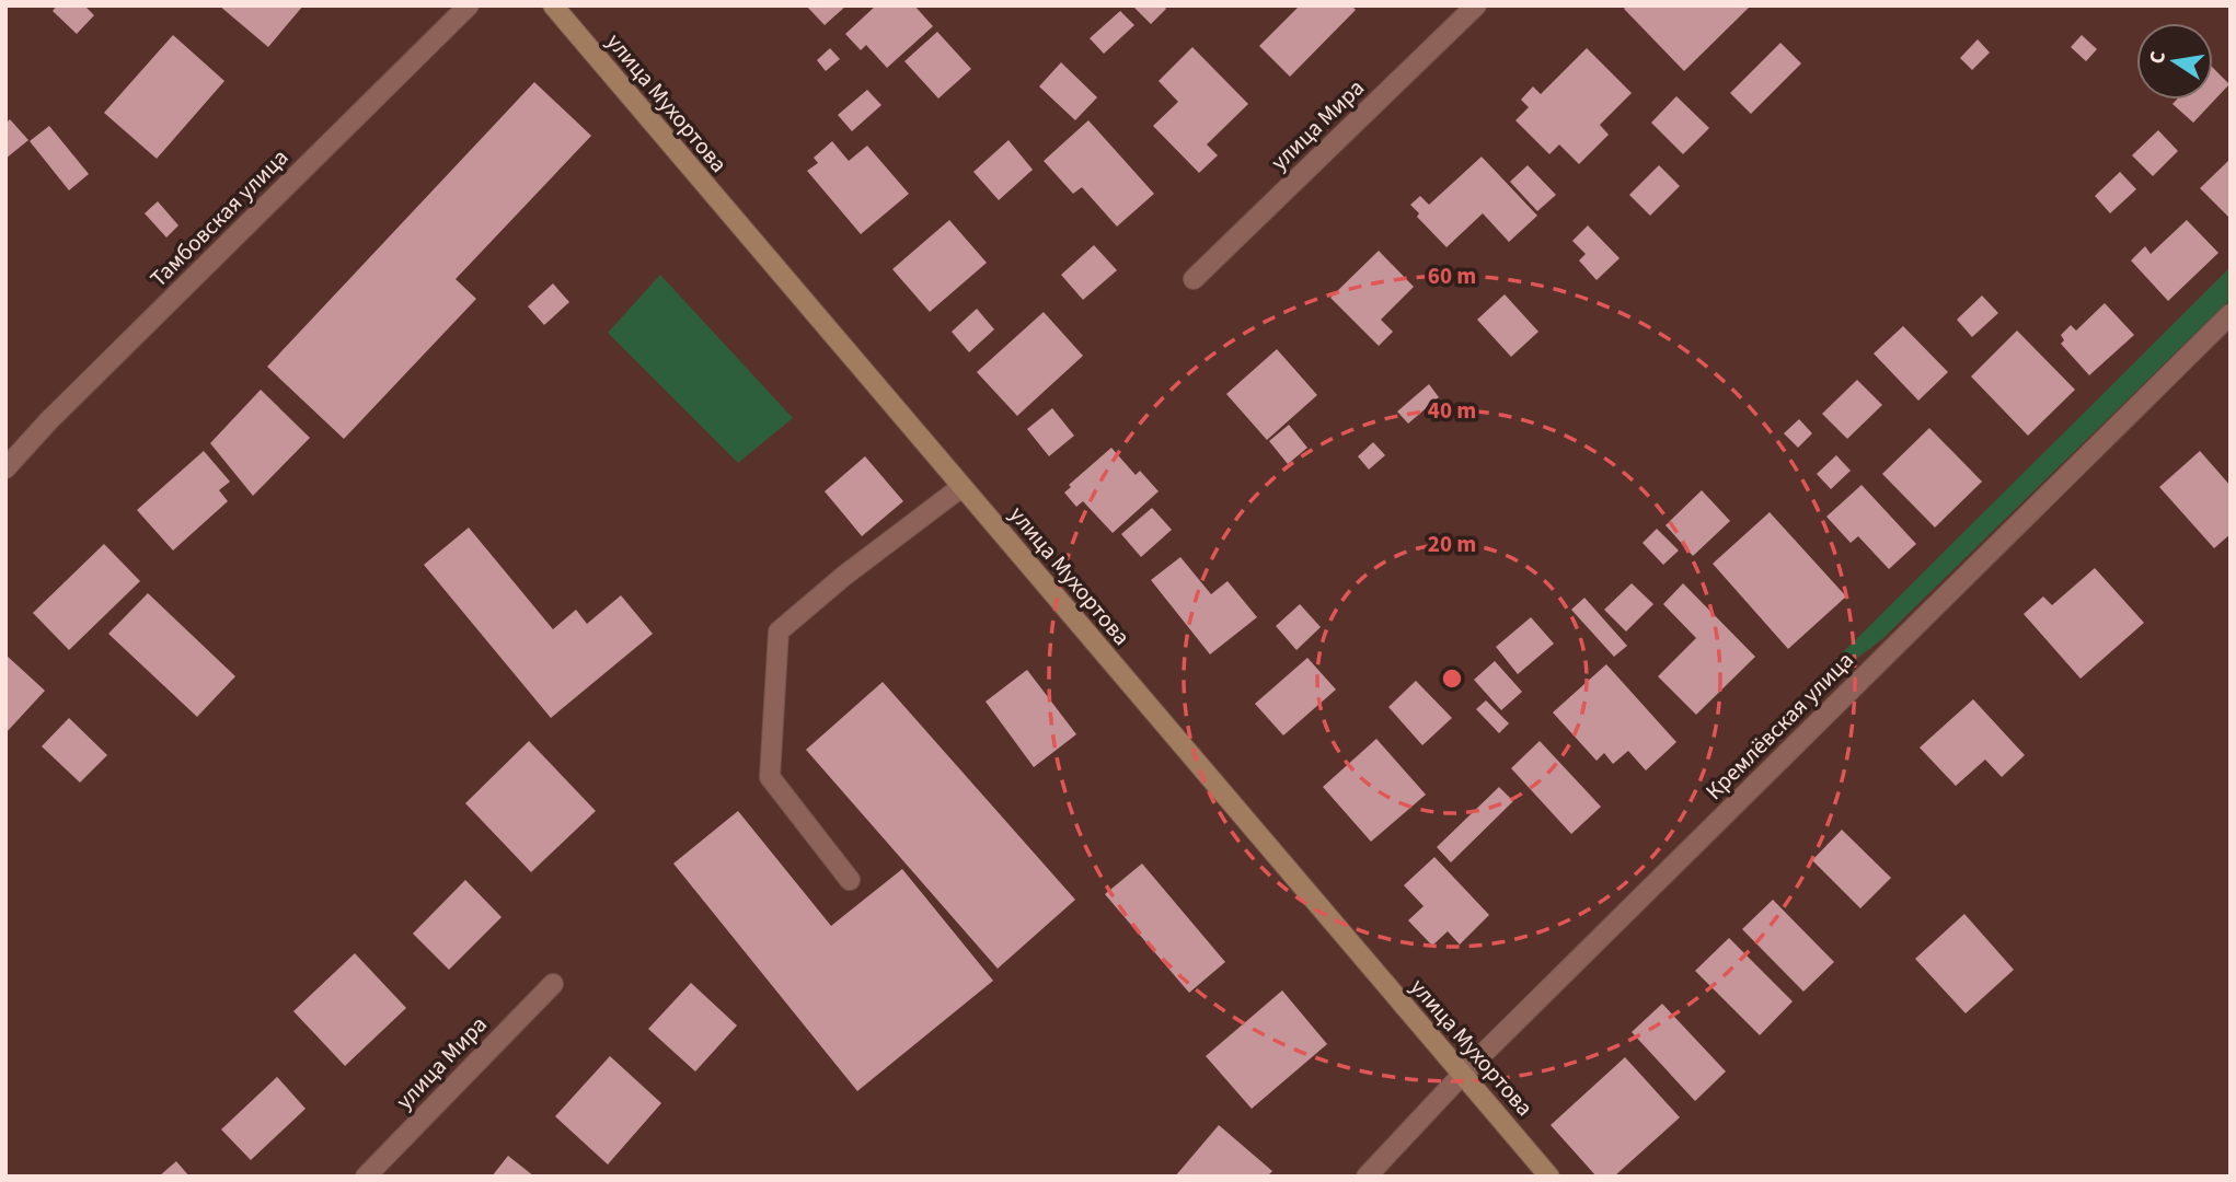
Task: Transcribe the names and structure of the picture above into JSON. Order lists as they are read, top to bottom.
{
  "streets": {
    "street": [
      "улица Мухортова",
      "улица Мира",
      "Тамбовская улица",
      "Кремлёвская улица"
    ]
  },
  "crossings": [
    ["улица Мухортова", "Кремлёвская улица"]
  ],
  "north": "left",
  "rings": ["60 m", "40 m", "20 m"]
}
